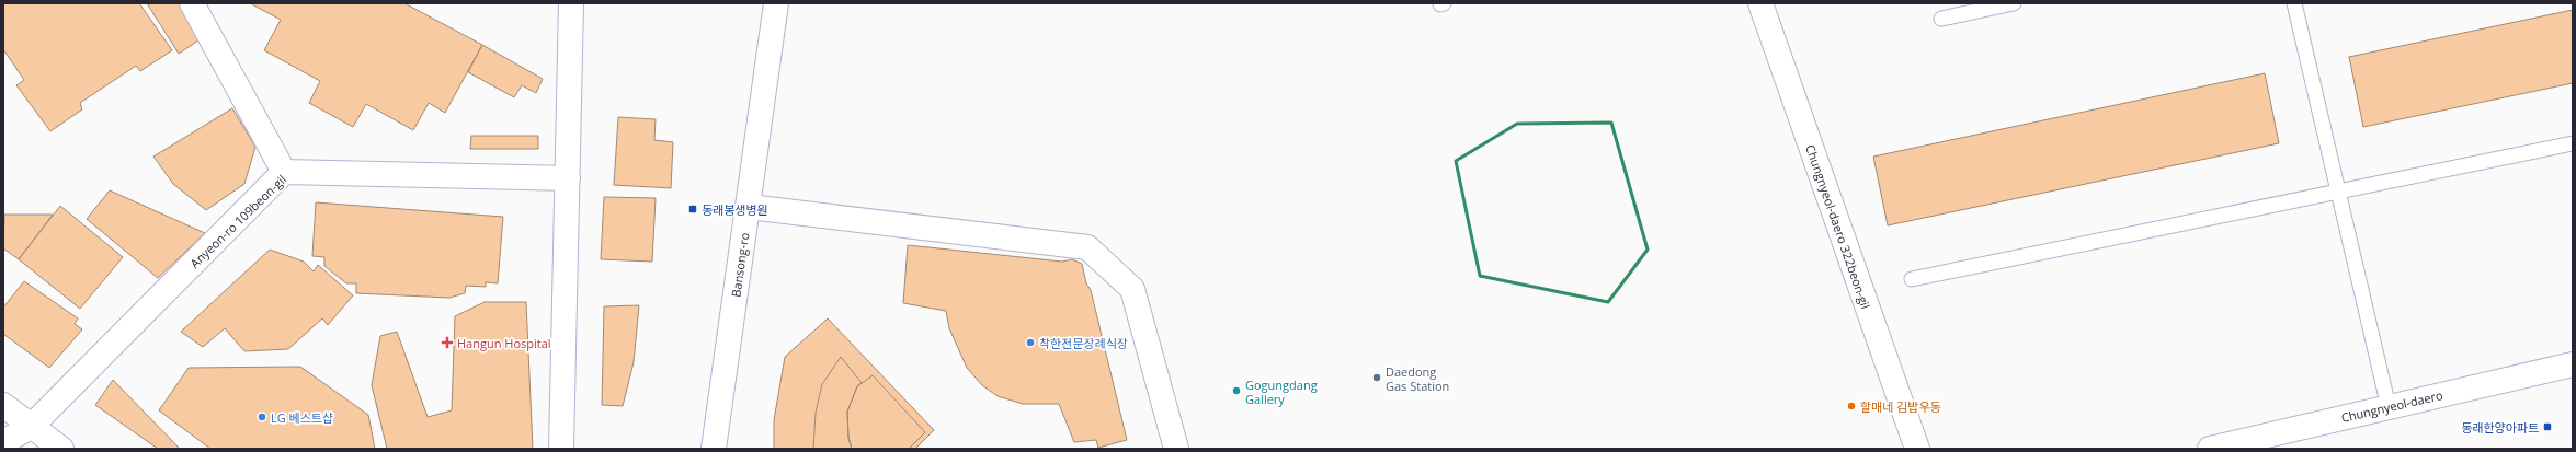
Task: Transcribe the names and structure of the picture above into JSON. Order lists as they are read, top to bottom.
{
  "streets": {
    "street": [
      "Anyeon-ro 109beon-gil",
      "Chungnyeol-daero 322beon-gil",
      "Bansong-ro",
      "Chungnyeol-daero"
    ]
  },
  "places": {
    "transit": ["동래봉생병원", "동래한양아파트"],
    "health": ["Hangun Hospital"],
    "other": [
      "착한전문장례식장",
      "Daedong Gas Station",
      "Gogungdang Gallery",
      "할매네 김밥우동",
      "LG 베스트샵"
    ]
  }
}
